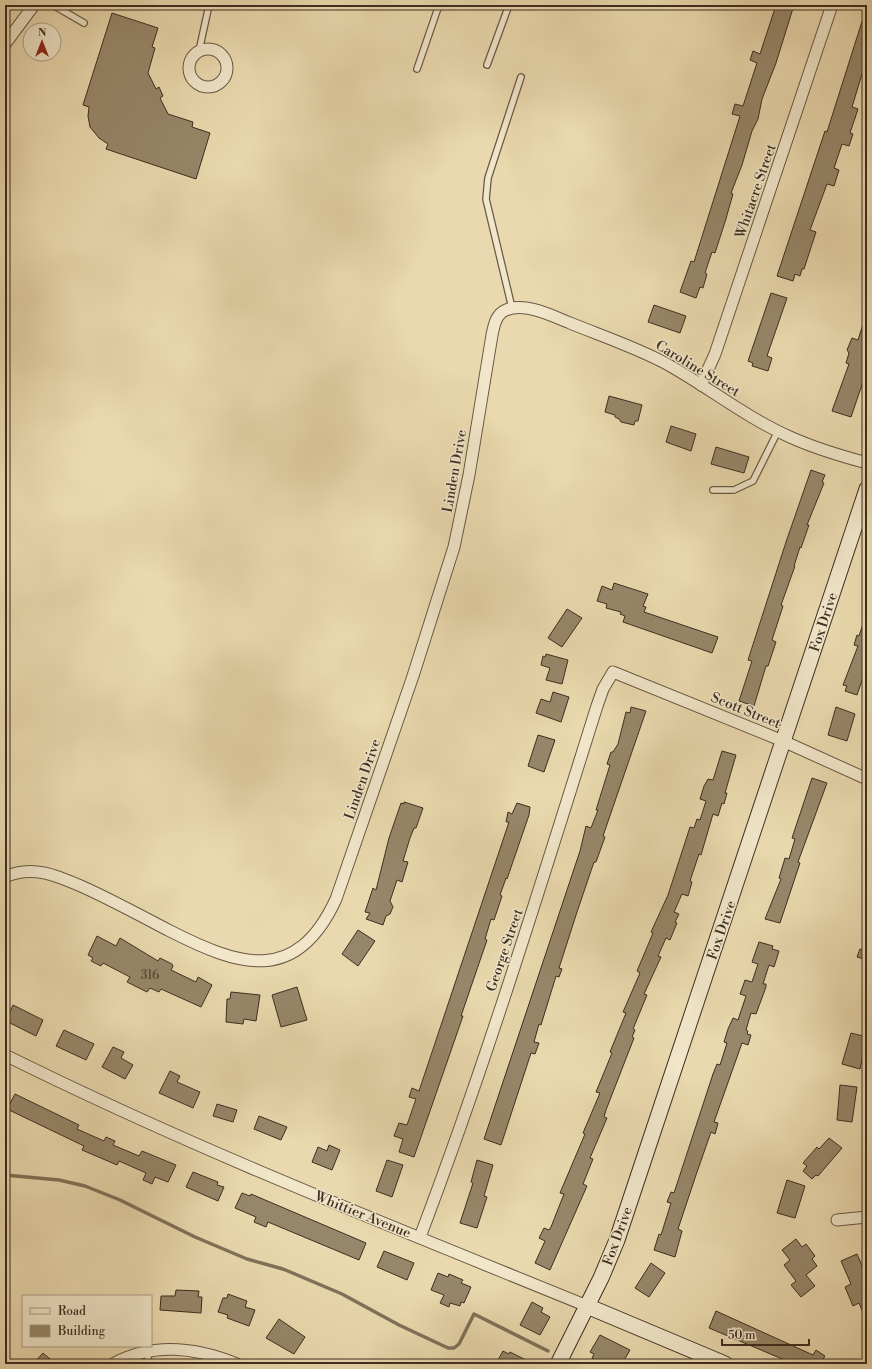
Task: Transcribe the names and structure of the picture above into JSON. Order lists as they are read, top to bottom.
{
  "streets": {
    "main road": ["Fox Drive", "Whittier Avenue"],
    "street": [
      "Whitacre Street",
      "Caroline Street",
      "Linden Drive",
      "Scott Street",
      "George Street"
    ]
  },
  "crossings": [
    ["Whitacre Street", "Caroline Street"],
    ["Caroline Street", "Linden Drive"],
    ["Fox Drive", "Scott Street"],
    ["Fox Drive", "Whittier Avenue"],
    ["Scott Street", "George Street"],
    ["George Street", "Whittier Avenue"]
  ],
  "house_numbers": ["316"],
  "legend": ["Road", "Building"],
  "scale_bar": "50 m",
  "north": "top"
}
